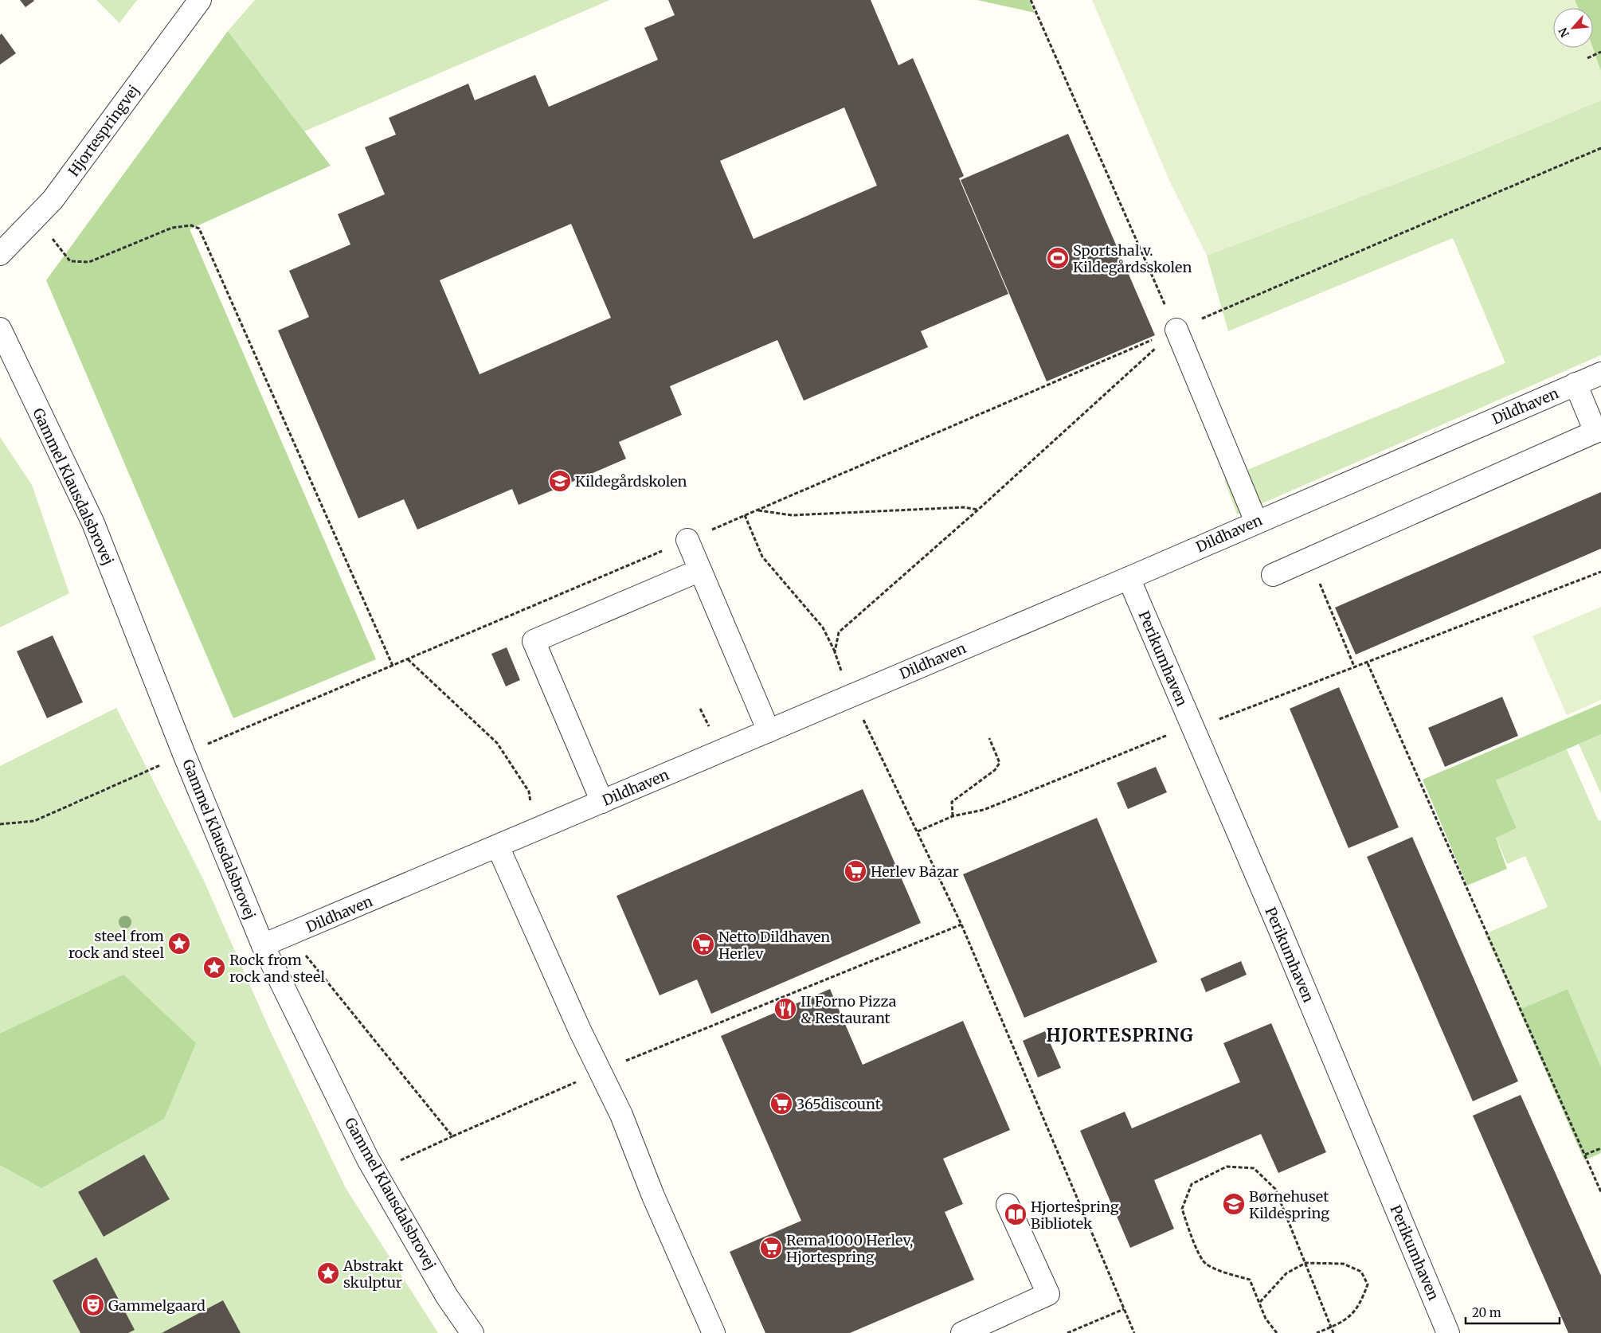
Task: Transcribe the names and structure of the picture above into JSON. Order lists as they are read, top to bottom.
{
  "streets": {
    "street": [
      "Hjortespringvej",
      "Dildhaven",
      "Gammel Klausdalsbrovej",
      "Perikumhaven"
    ]
  },
  "crossings": [
    ["Dildhaven", "Gammel Klausdalsbrovej"],
    ["Dildhaven", "Perikumhaven"]
  ],
  "districts": ["HJORTESPRING"],
  "places": {
    "sports": ["Sportshal v. Kildegårdsskolen"],
    "school or university": ["Kildegårdskolen", "Børnehuset Kildespring"],
    "supermarket": [
      "Herlev Bazar",
      "Netto Dildhaven Herlev",
      "365discount",
      "Rema 1000 Herlev, Hjortespring"
    ],
    "place": ["steel from rock and steel", "Rock from rock and steel", "Abstrakt skulptur"],
    "restaurant": ["II Forno Pizza & Restaurant"],
    "library": ["Hjortespring Bibliotek"],
    "theatre": ["Gammelgaard"]
  },
  "scale_bar": "20 m",
  "north": "bottom left"
}
